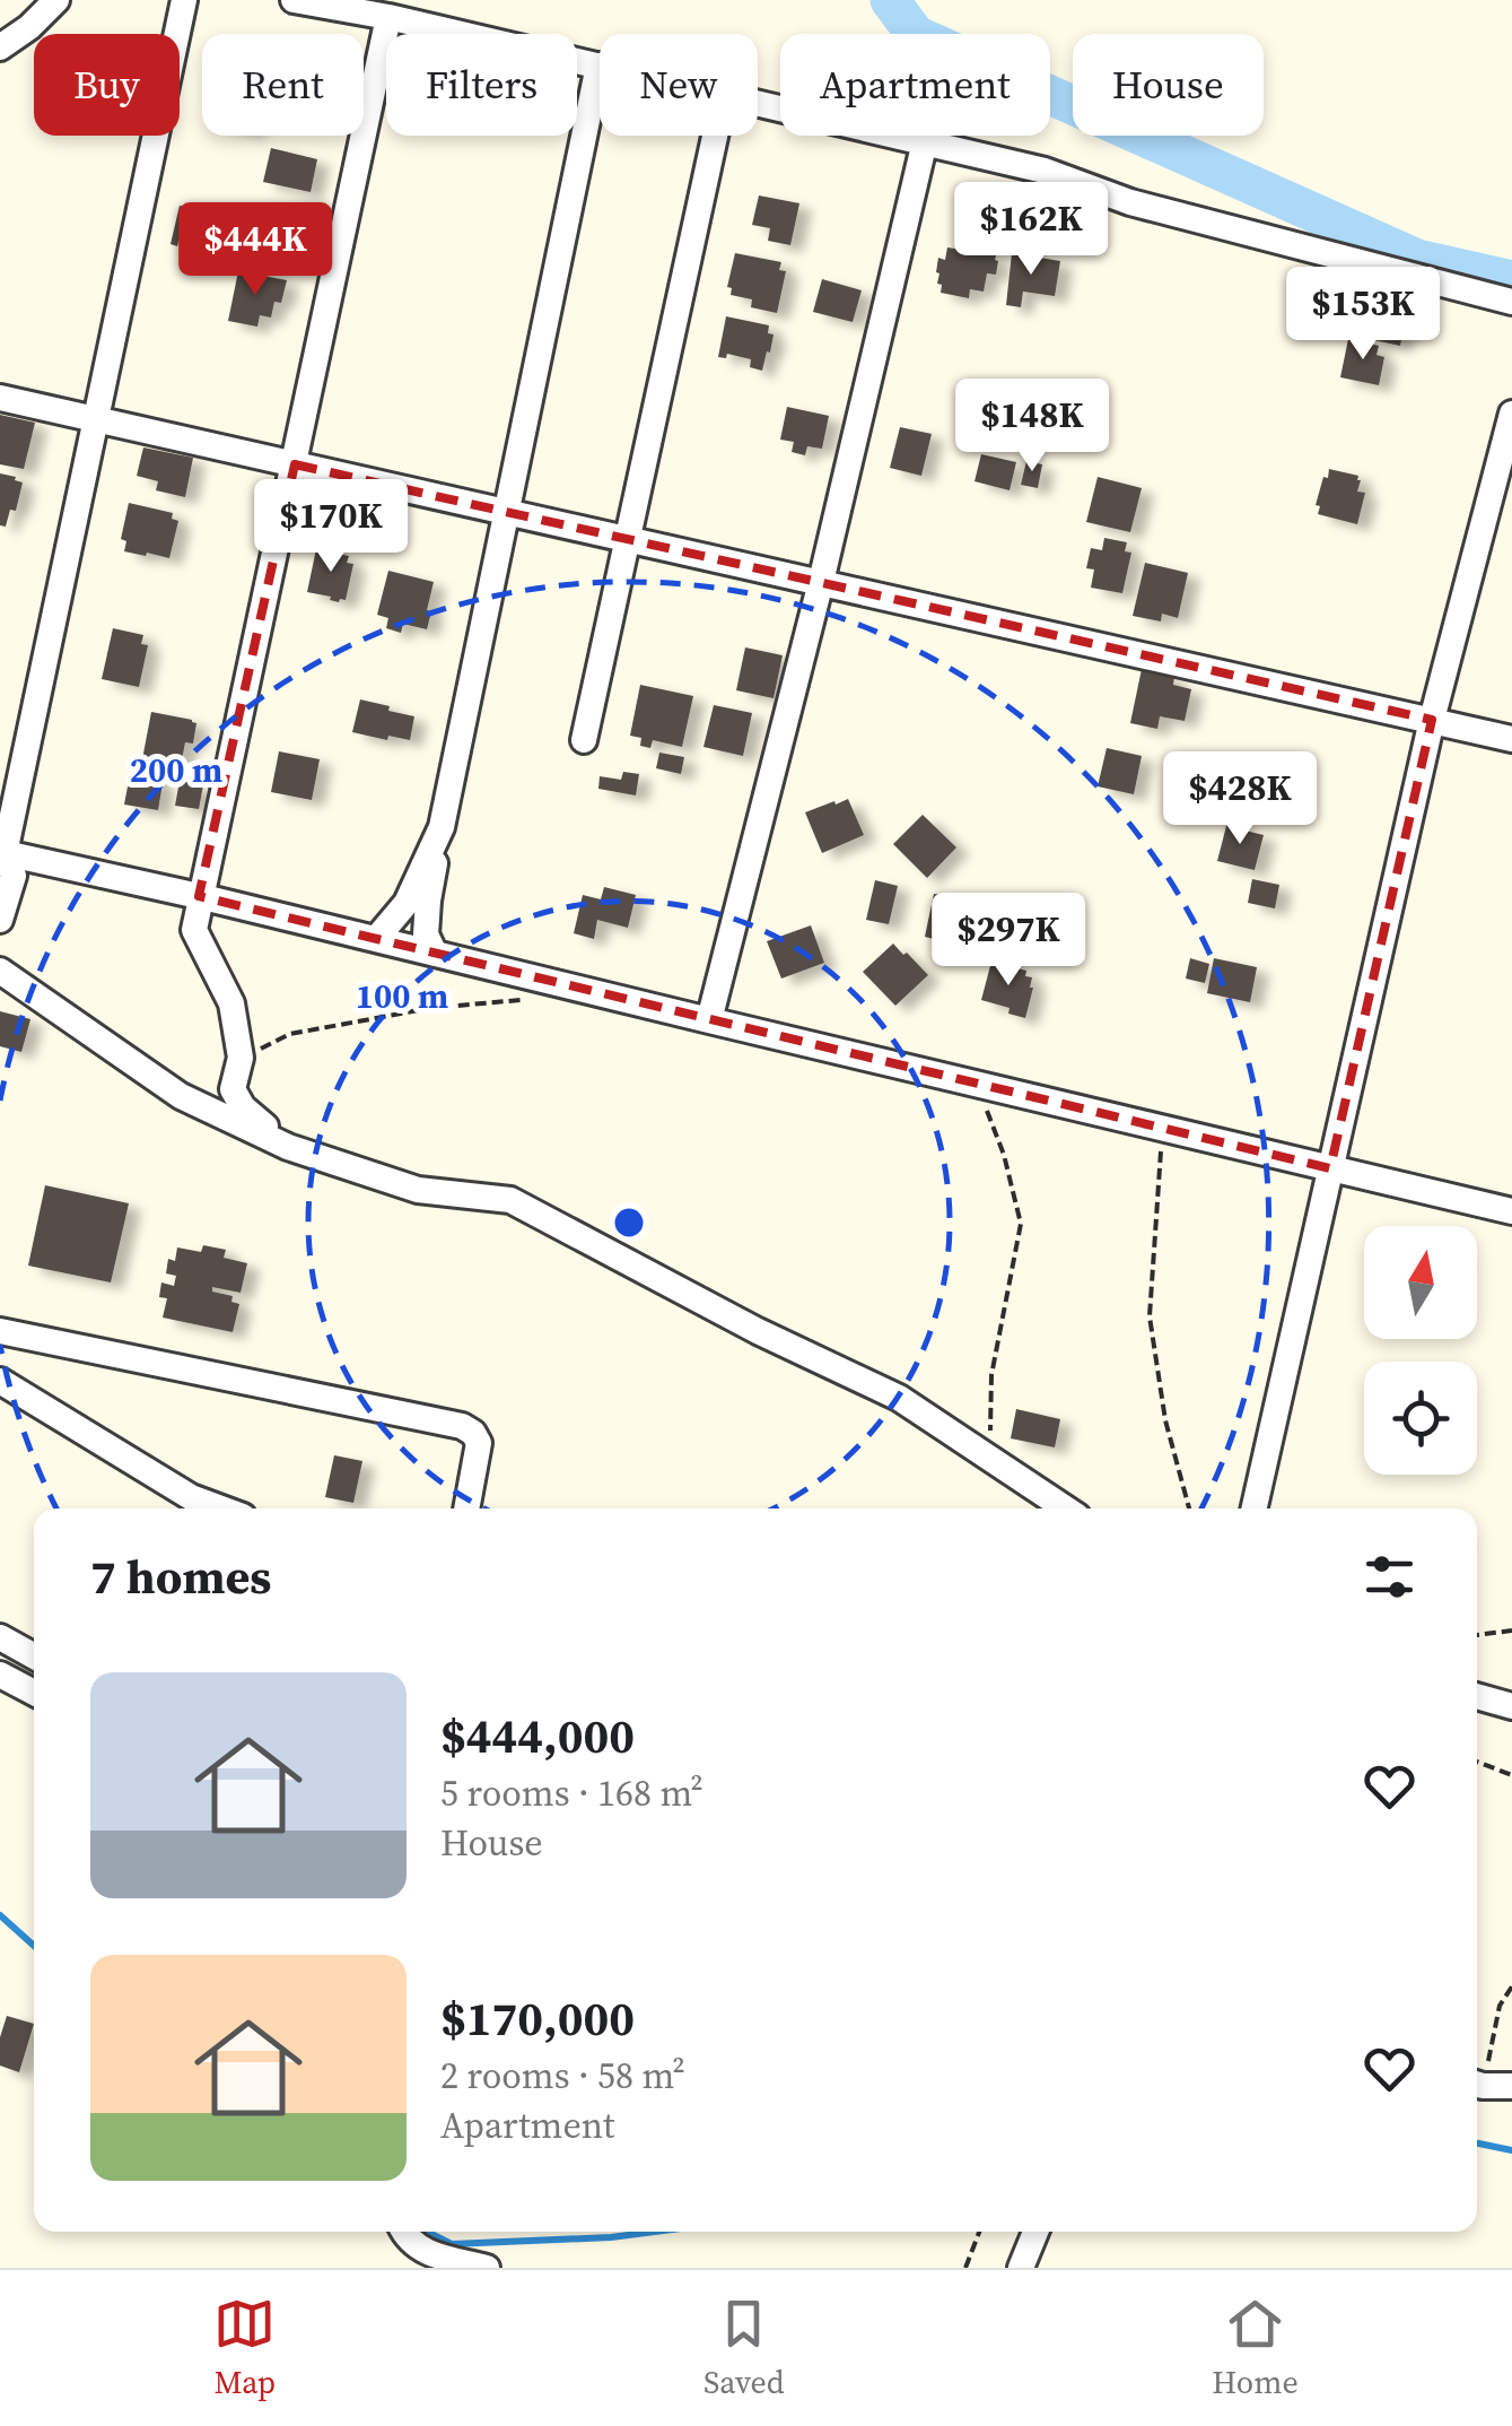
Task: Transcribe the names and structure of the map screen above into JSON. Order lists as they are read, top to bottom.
{
  "north": "top",
  "page": {
    "chip": [
      "Buy",
      "Rent",
      "Filters",
      "New",
      "Apartment",
      "House"
    ],
    "price": [
      "$162K",
      "$444K",
      "$153K",
      "$148K",
      "$170K",
      "$428K",
      "$297K"
    ],
    "heading": "7 homes",
    "list": [
      {
        "name": "$444,000",
        "note": "5 rooms · 168 m² · House"
      },
      {
        "name": "$170,000",
        "note": "2 rooms · 58 m² · Apartment"
      }
    ],
    "tabs": ["Map", "Saved", "Home"]
  },
  "rings": ["200 m", "100 m"]
}
